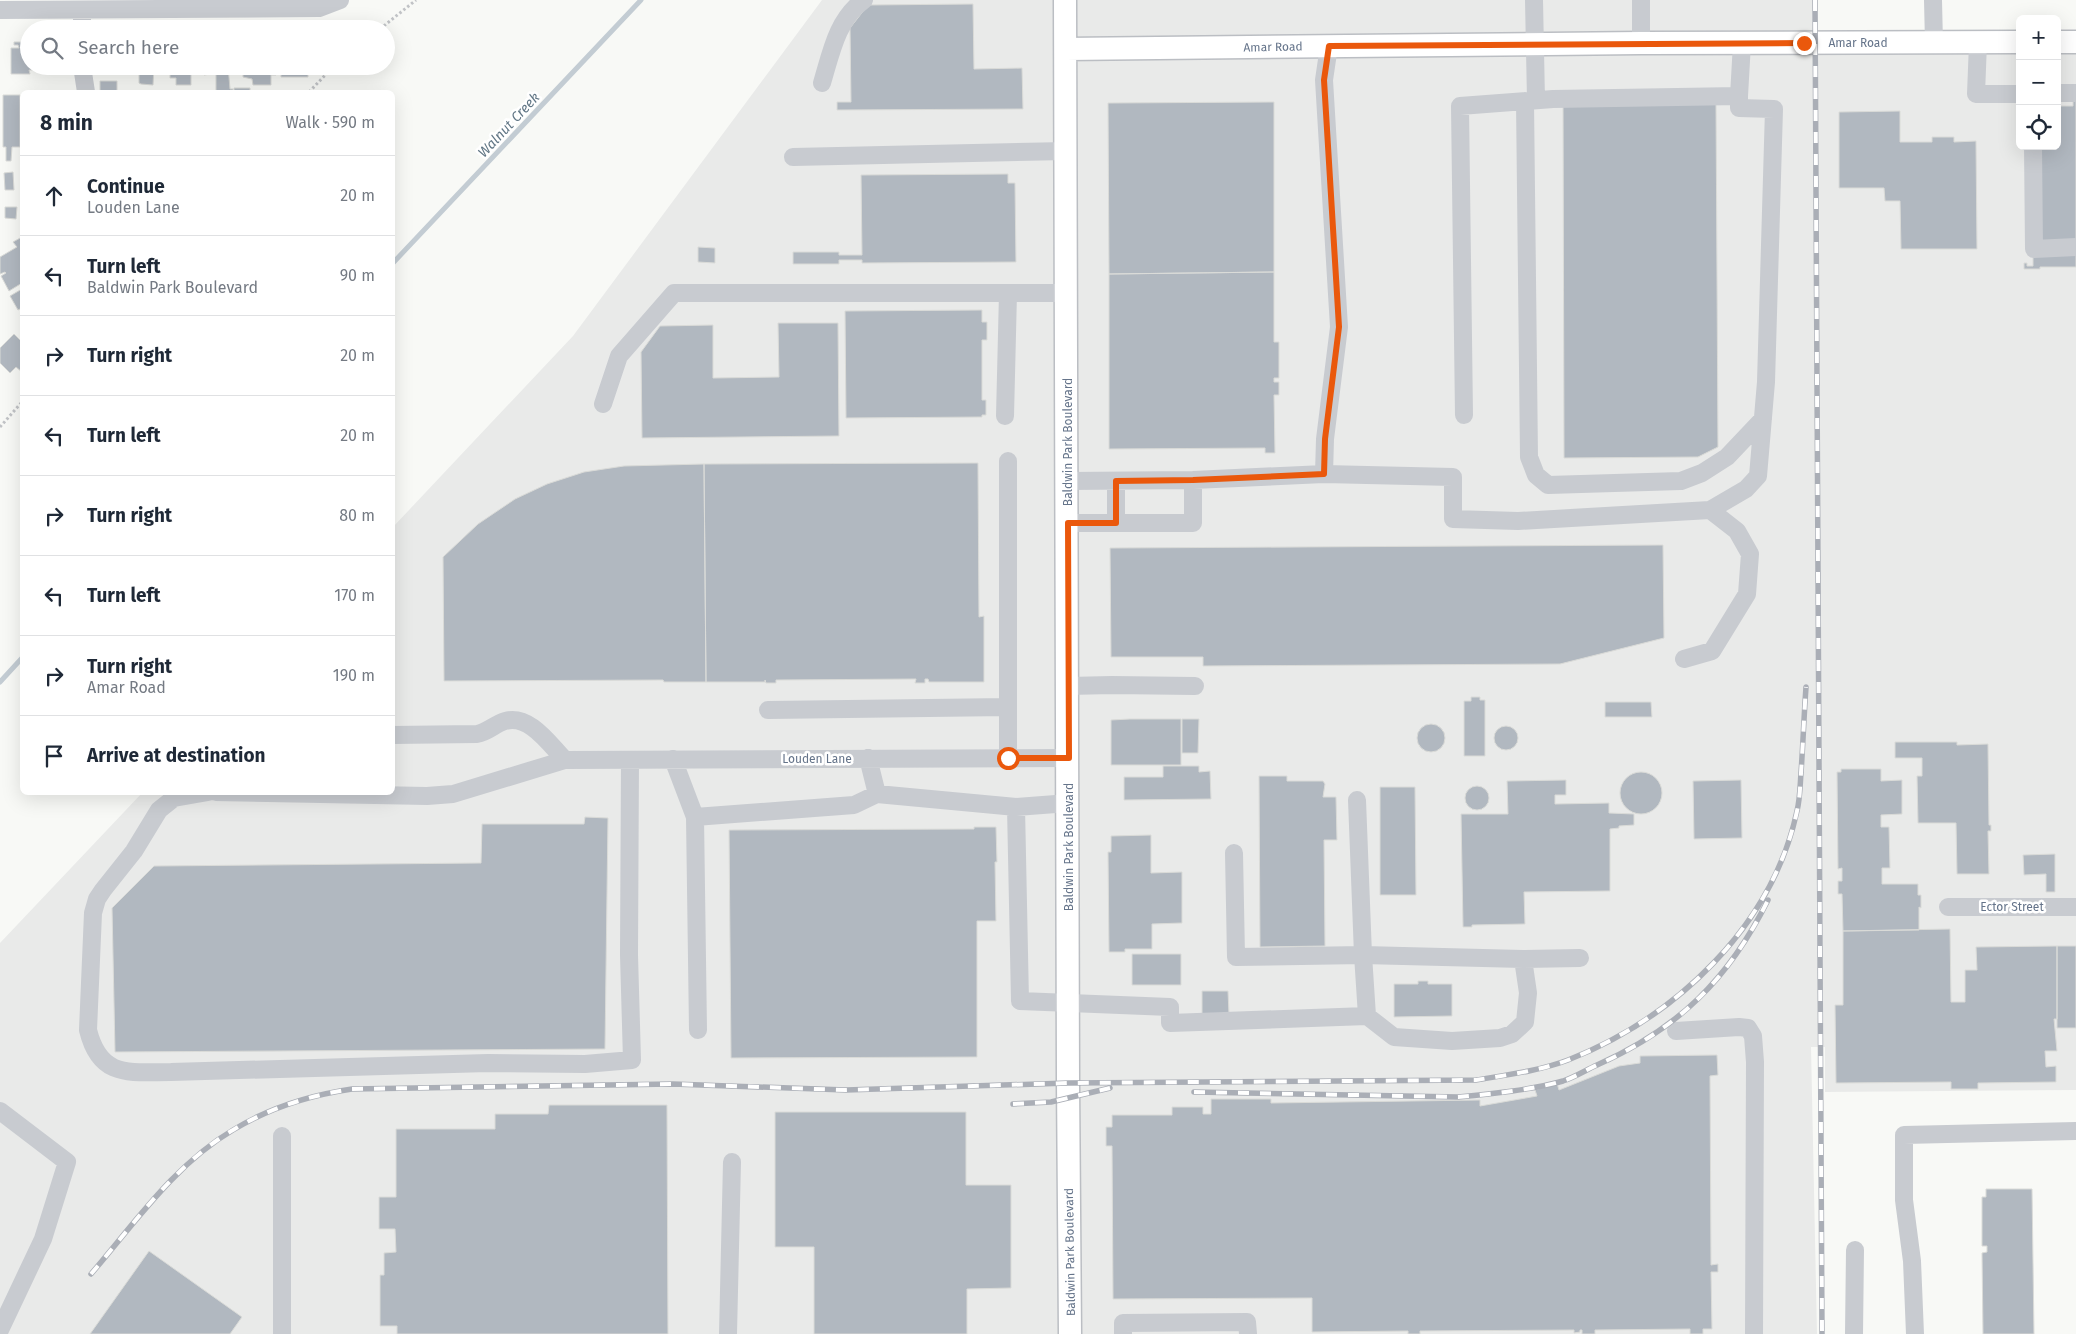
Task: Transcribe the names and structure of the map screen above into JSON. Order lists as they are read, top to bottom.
{
  "streets": {
    "main road": ["Amar Road", "Baldwin Park Boulevard"],
    "street": ["Louden Lane", "Ector Street"]
  },
  "crossings": [
    ["Amar Road", "Baldwin Park Boulevard"],
    ["Baldwin Park Boulevard", "Louden Lane"]
  ],
  "water": ["Walnut Creek"],
  "page": {
    "map_buttons": ["+", "−"],
    "search": "Search here",
    "heading": ["8 min", "Walk · 590 m"],
    "list": [
      ["Continue", "Louden Lane", "20 m"],
      ["Turn left", "Baldwin Park Boulevard", "90 m"],
      ["Turn right", "20 m"],
      ["Turn left", "20 m"],
      ["Turn right", "80 m"],
      ["Turn left", "170 m"],
      ["Turn right", "Amar Road", "190 m"],
      "Arrive at destination"
    ]
  }
}
